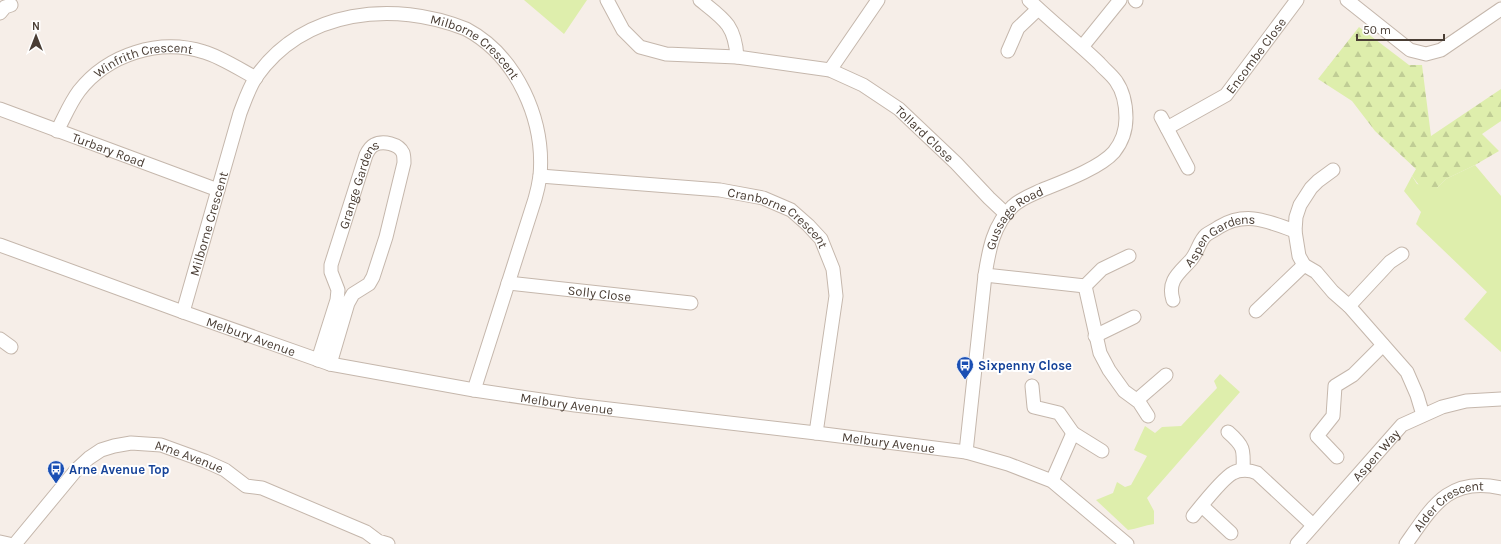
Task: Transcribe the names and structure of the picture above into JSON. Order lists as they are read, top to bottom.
{
  "streets": {
    "street": [
      "Milborne Crescent",
      "Encombe Close",
      "Winfrith Crescent",
      "Tollard Close",
      "Turbary Road",
      "Grange Gardens",
      "Gussage Road",
      "Cranborne Crescent",
      "Aspen Gardens",
      "Solly Close",
      "Melbury Avenue",
      "Aspen Way",
      "Arne Avenue",
      "Alder Crescent"
    ]
  },
  "crossings": [
    ["Milborne Crescent", "Winfrith Crescent"],
    ["Milborne Crescent", "Turbary Road"],
    ["Milborne Crescent", "Cranborne Crescent"],
    ["Milborne Crescent", "Solly Close"],
    ["Milborne Crescent", "Melbury Avenue"],
    ["Winfrith Crescent", "Turbary Road"],
    ["Tollard Close", "Gussage Road"],
    ["Grange Gardens", "Melbury Avenue"],
    ["Gussage Road", "Melbury Avenue"],
    ["Cranborne Crescent", "Melbury Avenue"]
  ],
  "places": {
    "bus stop": ["Sixpenny Close", "Arne Avenue Top"]
  },
  "scale_bar": "50 m",
  "north": "top"
}
